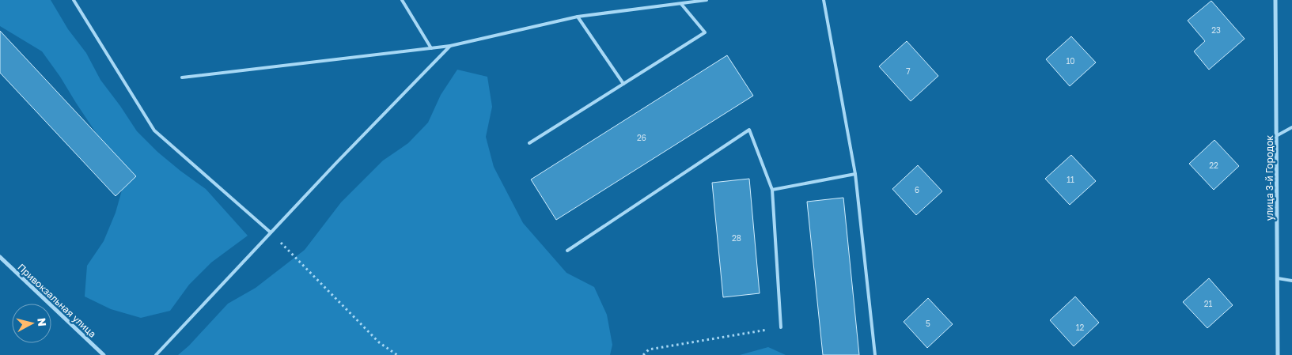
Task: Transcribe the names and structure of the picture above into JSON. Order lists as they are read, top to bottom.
{
  "streets": {
    "street": ["улица 3-й Городок", "Привокзальная улица"]
  },
  "house_numbers": [
    "23",
    "10",
    "7",
    "26",
    "22",
    "11",
    "6",
    "28",
    "21",
    "5",
    "12"
  ],
  "north": "right"
}
